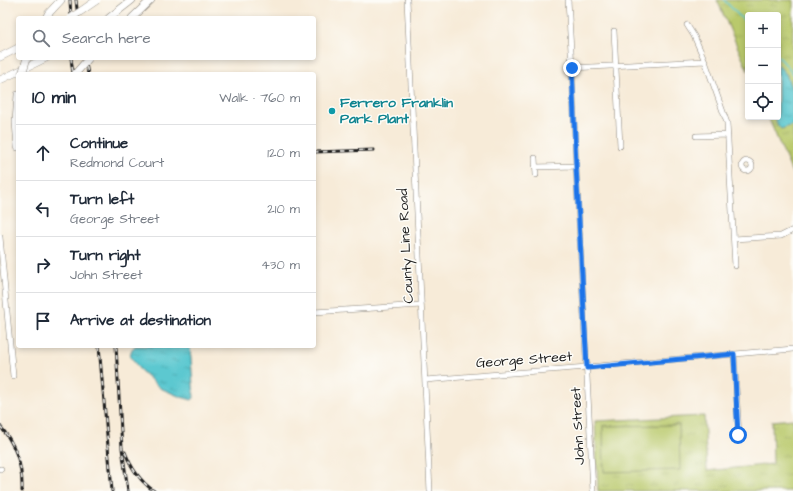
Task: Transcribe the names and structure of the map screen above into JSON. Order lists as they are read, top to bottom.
{
  "streets": {
    "street": ["County Line Road", "George Street", "John Street"]
  },
  "crossings": [
    ["County Line Road", "George Street"],
    ["George Street", "John Street"]
  ],
  "places": ["Ferrero Franklin Park Plant"],
  "page": {
    "map_buttons": ["+", "−"],
    "search": "Search here",
    "heading": ["10 min", "Walk · 760 m"],
    "list": [
      ["Continue", "Redmond Court", "120 m"],
      ["Turn left", "George Street", "210 m"],
      ["Turn right", "John Street", "430 m"],
      "Arrive at destination"
    ]
  }
}
